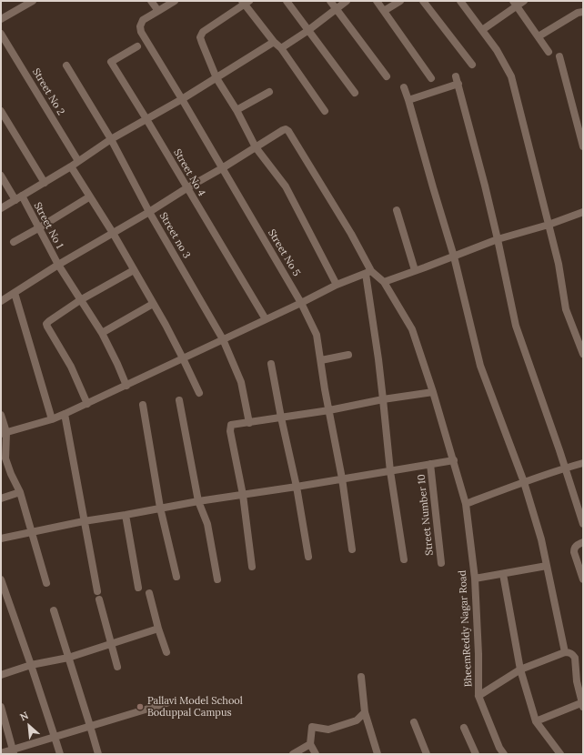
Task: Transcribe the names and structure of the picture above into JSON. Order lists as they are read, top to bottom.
{
  "streets": {
    "street": [
      "Street No 2",
      "Street No 4",
      "Street No 1",
      "Street no 3",
      "Street No 5",
      "Street Number 10",
      "BheemReddy Nagar Road"
    ]
  },
  "places": ["Pallavi Model School Boduppal Campus"],
  "north": "top left"
}
